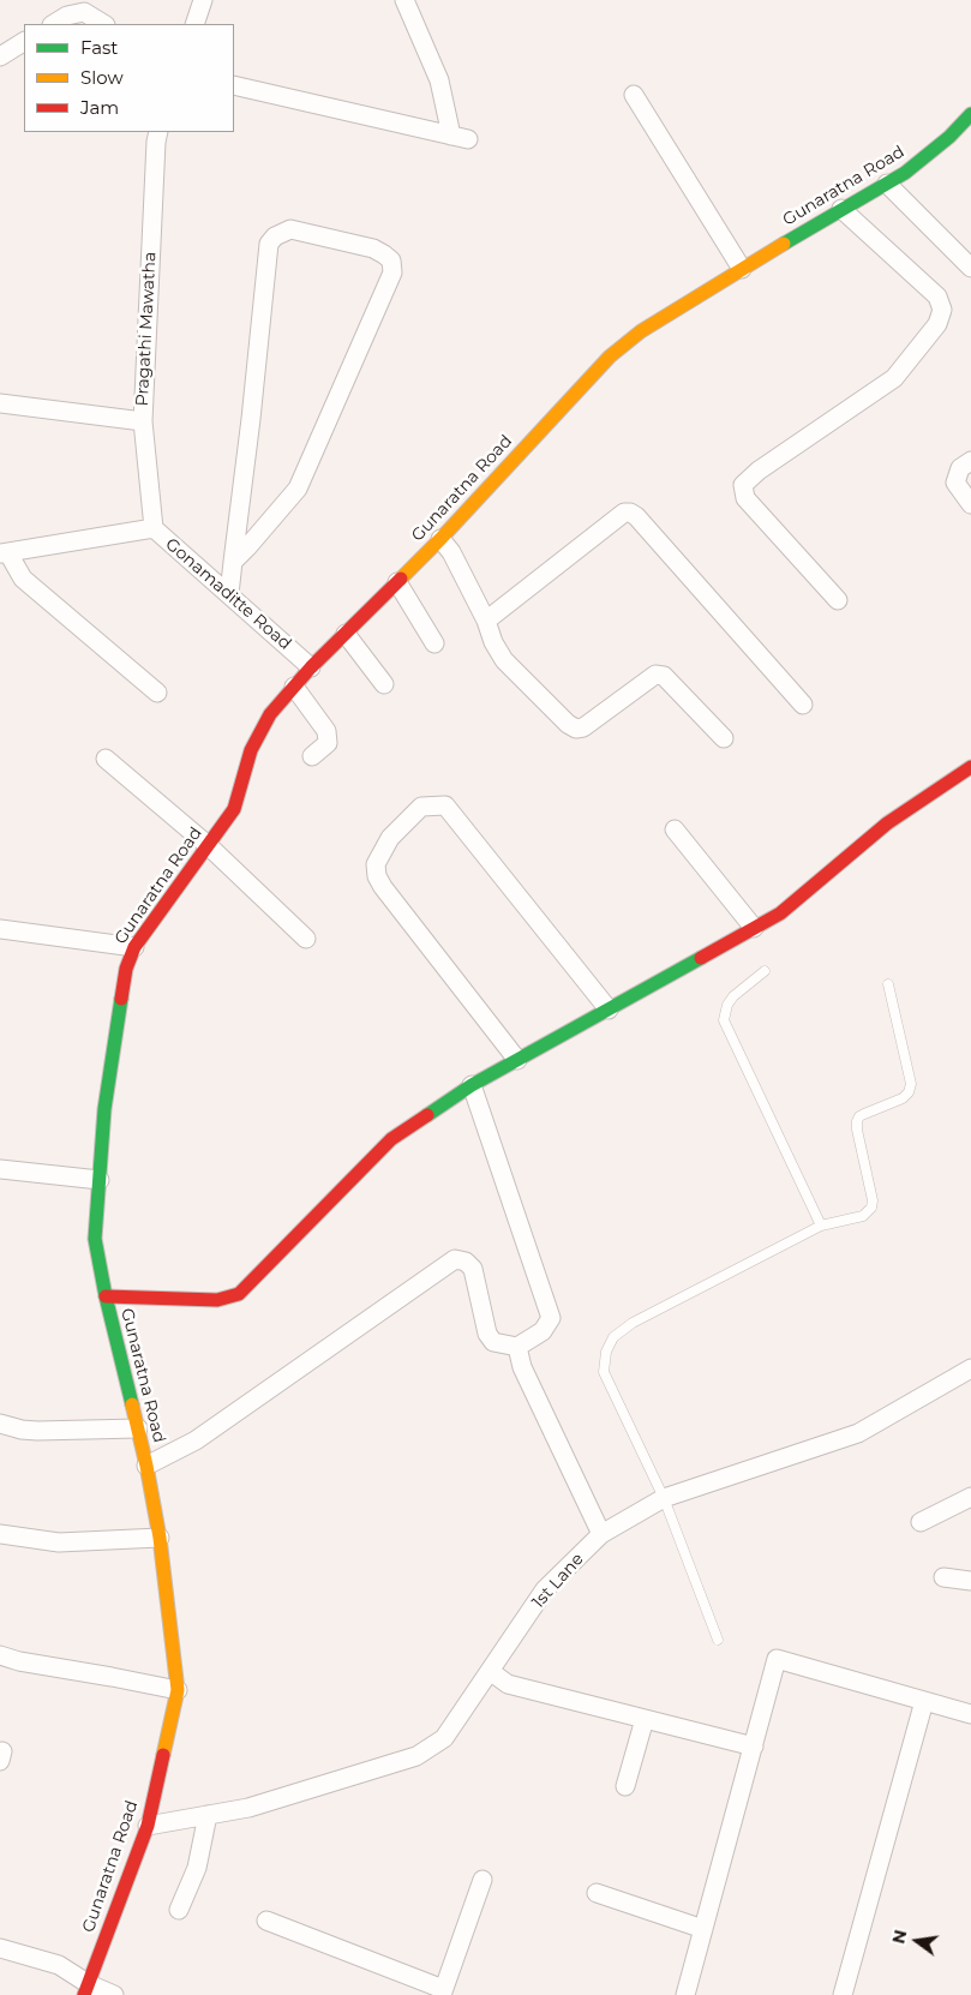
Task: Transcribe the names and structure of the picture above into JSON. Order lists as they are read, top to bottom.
{
  "streets": {
    "street": [
      "Gunaratna Road",
      "Pragathi Mawatha",
      "Gonamaditte Road",
      "1st Lane"
    ]
  },
  "crossings": [
    ["Gunaratna Road", "Gonamaditte Road"],
    ["Gunaratna Road", "1st Lane"],
    ["Pragathi Mawatha", "Gonamaditte Road"]
  ],
  "legend": ["Fast", "Slow", "Jam"],
  "north": "left"
}
